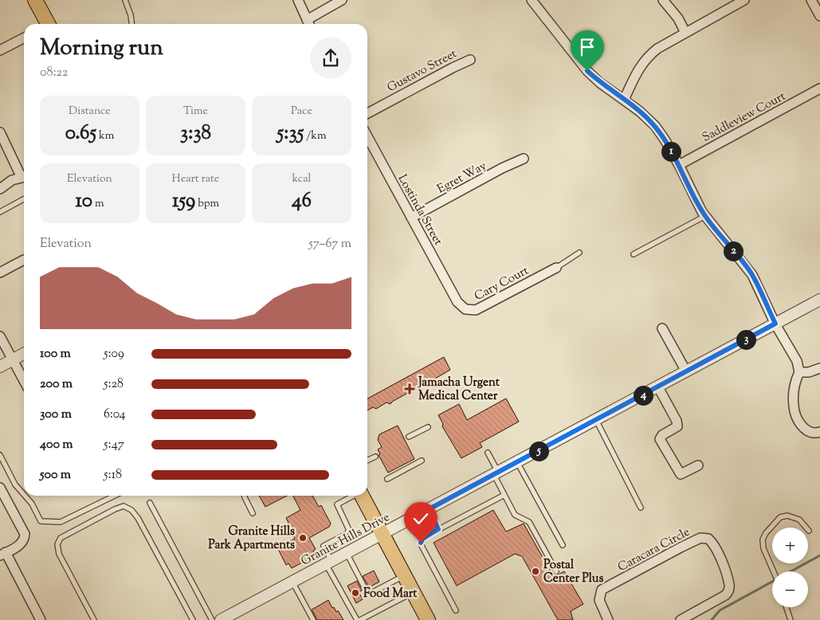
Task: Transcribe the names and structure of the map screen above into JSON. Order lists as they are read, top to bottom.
{
  "streets": {
    "street": [
      "Gustavo Street",
      "Saddleview Court",
      "Egret Way",
      "Lostinda Street",
      "Cary Court",
      "Granite Hills Drive",
      "Caracara Circle"
    ]
  },
  "crossings": [
    ["Egret Way", "Lostinda Street"],
    ["Lostinda Street", "Cary Court"]
  ],
  "places": {
    "health": ["Jamacha Urgent Medical Center"],
    "other": ["Granite Hills Park Apartments", "Postal Center Plus", "Food Mart"]
  },
  "page": {
    "heading": ["Morning run", "08:22"],
    "stats": [
      ["Distance", "0.65 km"],
      ["Time", "3:38"],
      ["Pace", "5:35 /km"],
      ["Elevation", "10 m"],
      ["Heart rate", "159 bpm"],
      ["kcal", "46"]
    ],
    "pins": [
      "1",
      "2",
      "3",
      "4",
      "5"
    ],
    "chart": ["Elevation", "57–67 m"],
    "list": [
      {
        "name": "100 m",
        "note": "5:09"
      },
      {
        "name": "200 m",
        "note": "5:28"
      },
      {
        "name": "300 m",
        "note": "6:04"
      },
      {
        "name": "400 m",
        "note": "5:47"
      },
      {
        "name": "500 m",
        "note": "5:18"
      }
    ],
    "map_buttons": ["+", "−"]
  }
}
